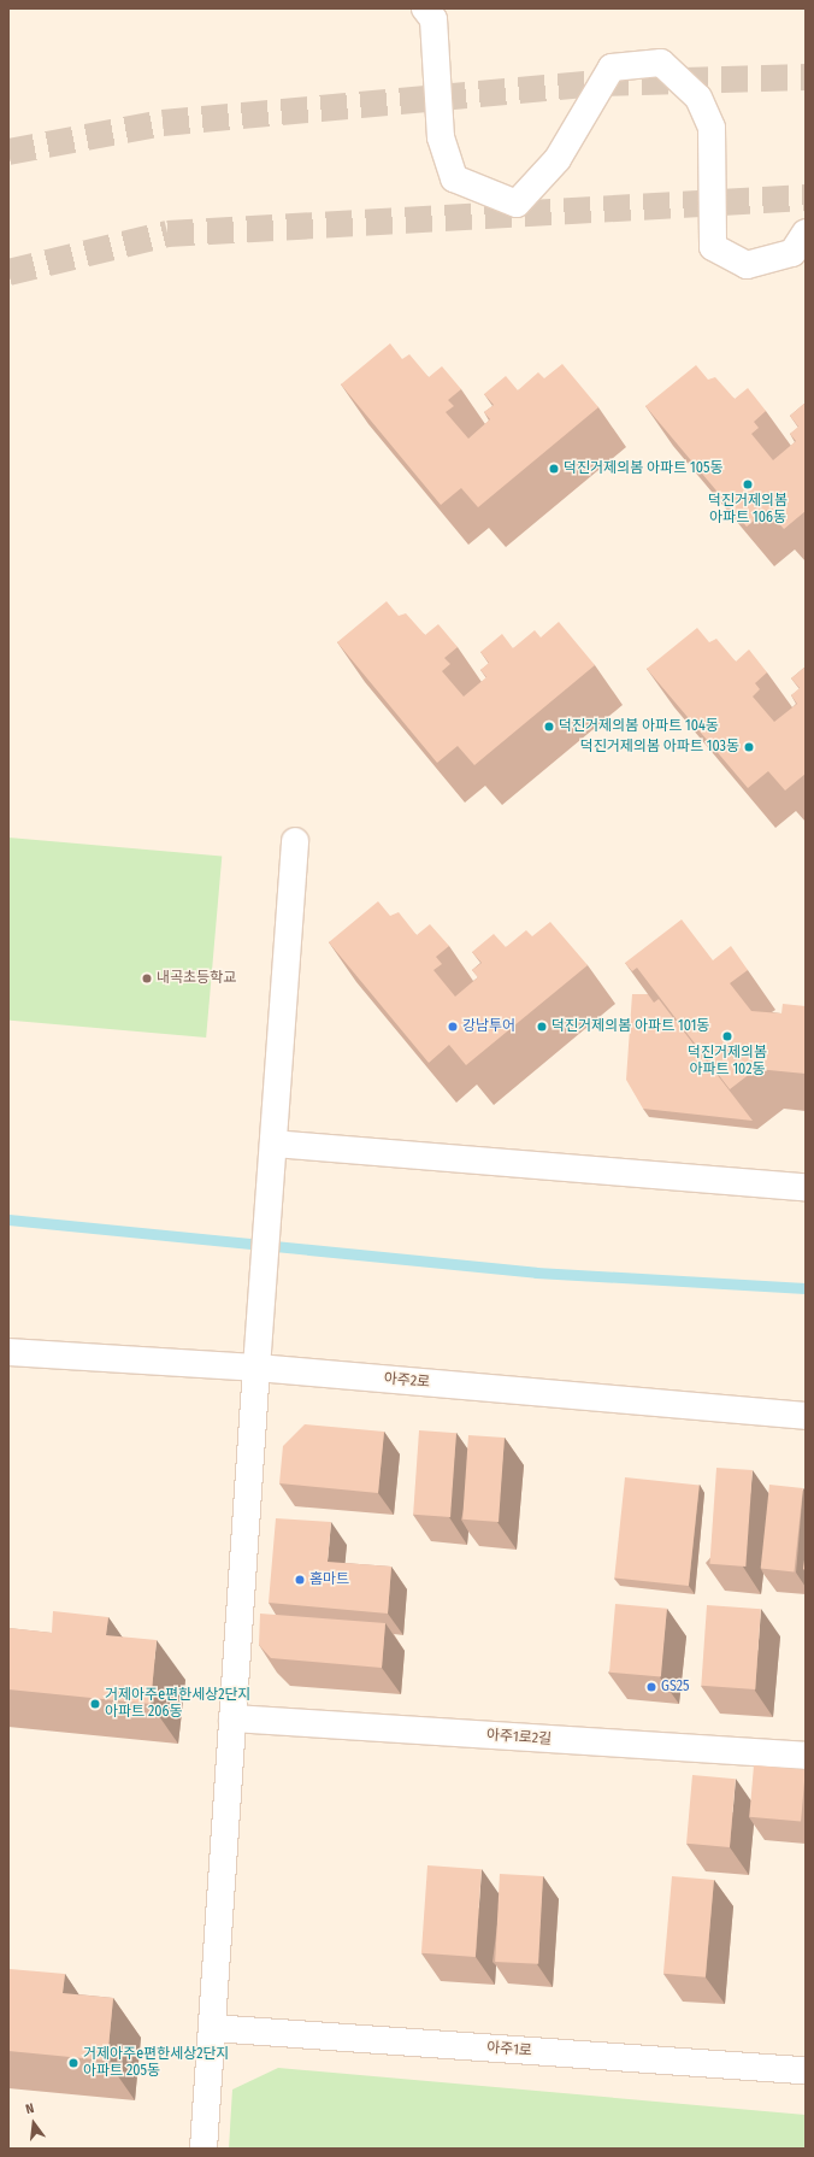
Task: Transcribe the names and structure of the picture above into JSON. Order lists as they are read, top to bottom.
{
  "streets": {
    "street": ["아주2로", "아주1로2길", "아주1로"]
  },
  "places": [
    "덕진거제의봄 아파트 105동",
    "덕진거제의봄 아파트 106동",
    "덕진거제의봄 아파트 104동",
    "덕진거제의봄 아파트 103동",
    "내곡초등학교",
    "강남투어",
    "덕진거제의봄 아파트 101동",
    "덕진거제의봄 아파트 102동",
    "홈마트",
    "GS25",
    "거제아주e편한세상2단지 아파트 206동",
    "거제아주e편한세상2단지 아파트 205동"
  ],
  "north": "top"
}
